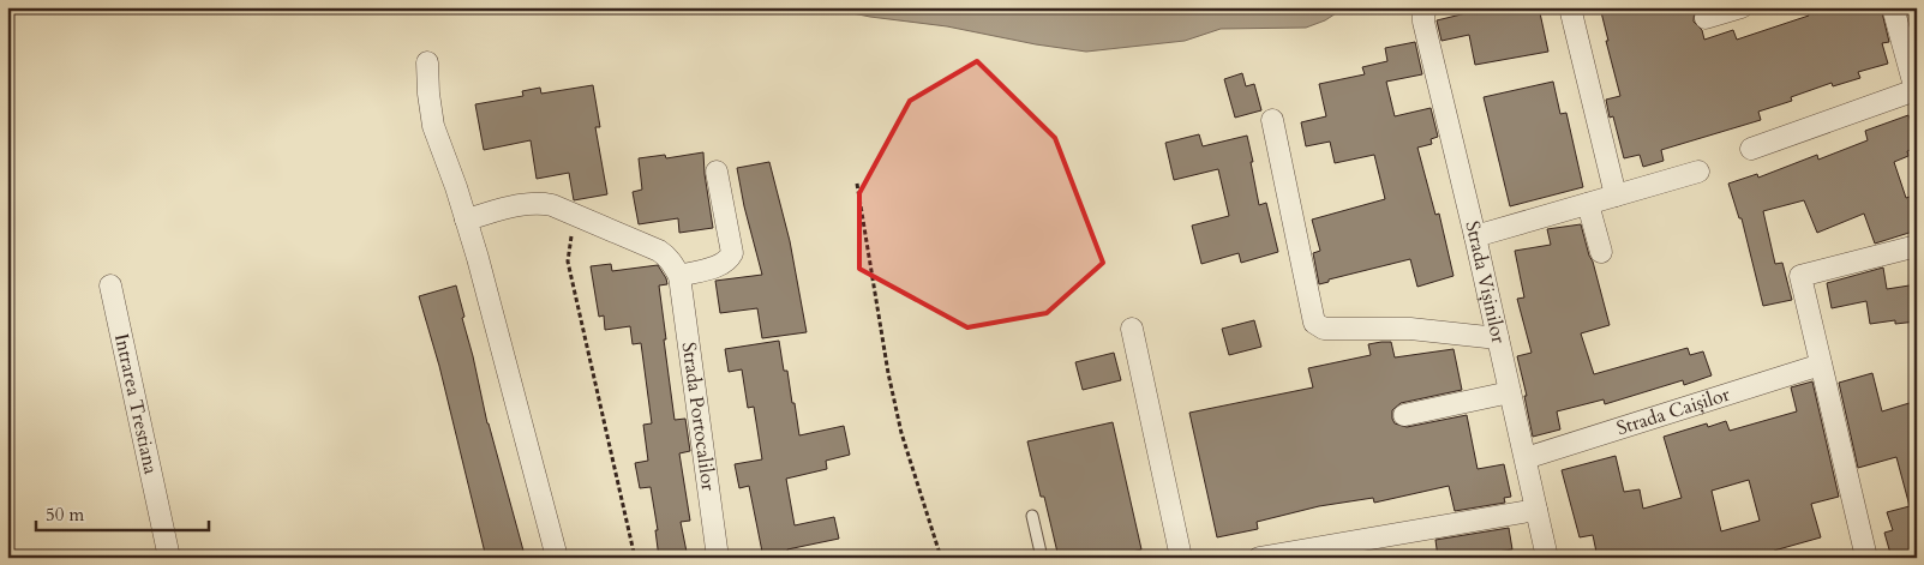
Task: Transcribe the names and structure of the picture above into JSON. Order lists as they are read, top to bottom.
{
  "streets": {
    "street": [
      "Strada Vișinilor",
      "Intrarea Trestiana",
      "Strada Caișilor",
      "Strada Portocalilor"
    ]
  },
  "crossings": [
    ["Strada Vișinilor", "Strada Caișilor"]
  ],
  "scale_bar": "50 m"
}
